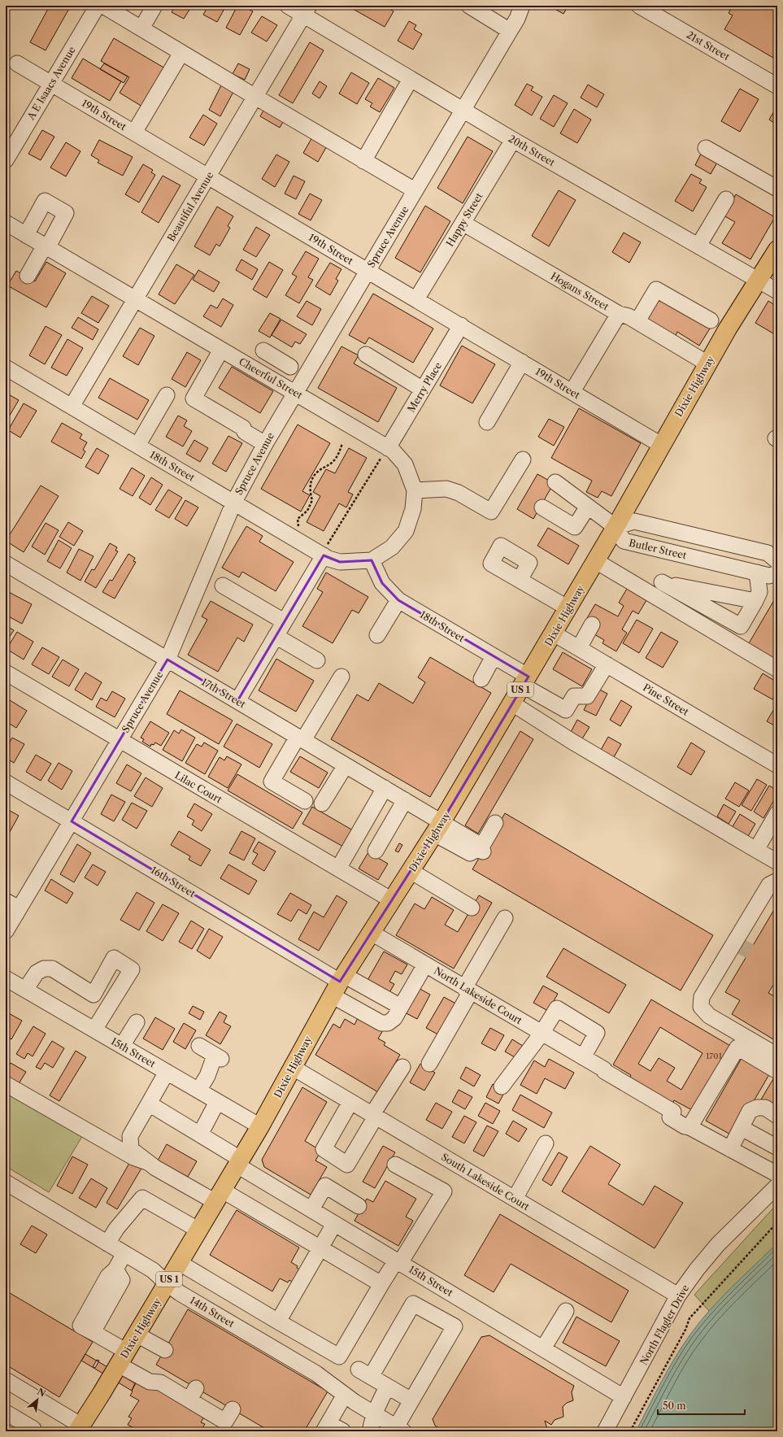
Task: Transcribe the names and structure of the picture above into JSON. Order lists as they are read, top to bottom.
{
  "streets": {
    "main road": ["Dixie Highway", "US 1"],
    "street": [
      "21st Street",
      "A E Isaacs Avenue",
      "19th Street",
      "20th Street",
      "Beautiful Avenue",
      "Happy Street",
      "Spruce Avenue",
      "Hogans Street",
      "Cheerful Street",
      "Merry Place",
      "18th Street",
      "Butler Street",
      "17th Street",
      "Pine Street",
      "Lilac Court",
      "16th Street",
      "North Lakeside Court",
      "15th Street",
      "South Lakeside Court",
      "14th Street",
      "North Flagler Drive"
    ]
  },
  "crossings": [
    ["A E Isaacs Avenue", "19th Street"],
    ["19th Street", "Beautiful Avenue"],
    ["19th Street", "Happy Street"],
    ["19th Street", "Spruce Avenue"],
    ["19th Street", "Hogans Street"],
    ["19th Street", "Dixie Highway"],
    ["19th Street", "Merry Place"],
    ["20th Street", "Beautiful Avenue"],
    ["20th Street", "Happy Street"],
    ["20th Street", "Spruce Avenue"],
    ["20th Street", "Dixie Highway"],
    ["Beautiful Avenue", "Cheerful Street"],
    ["Beautiful Avenue", "18th Street"],
    ["Happy Street", "Hogans Street"],
    ["Spruce Avenue", "Cheerful Street"],
    ["Spruce Avenue", "18th Street"],
    ["Spruce Avenue", "17th Street"],
    ["Spruce Avenue", "Lilac Court"],
    ["Spruce Avenue", "16th Street"],
    ["Cheerful Street", "Merry Place"],
    ["Cheerful Street", "18th Street"],
    ["Dixie Highway", "18th Street"],
    ["Dixie Highway", "Butler Street"],
    ["Dixie Highway", "17th Street"],
    ["Dixie Highway", "Pine Street"],
    ["Dixie Highway", "Lilac Court"],
    ["Dixie Highway", "16th Street"],
    ["Dixie Highway", "North Lakeside Court"],
    ["Dixie Highway", "15th Street"],
    ["Dixie Highway", "South Lakeside Court"],
    ["Dixie Highway", "14th Street"],
    ["18th Street", "Pine Street"],
    ["15th Street", "North Flagler Drive"],
    ["South Lakeside Court", "North Flagler Drive"]
  ],
  "house_numbers": ["1701"],
  "scale_bar": "50 m",
  "north": "top right"
}
